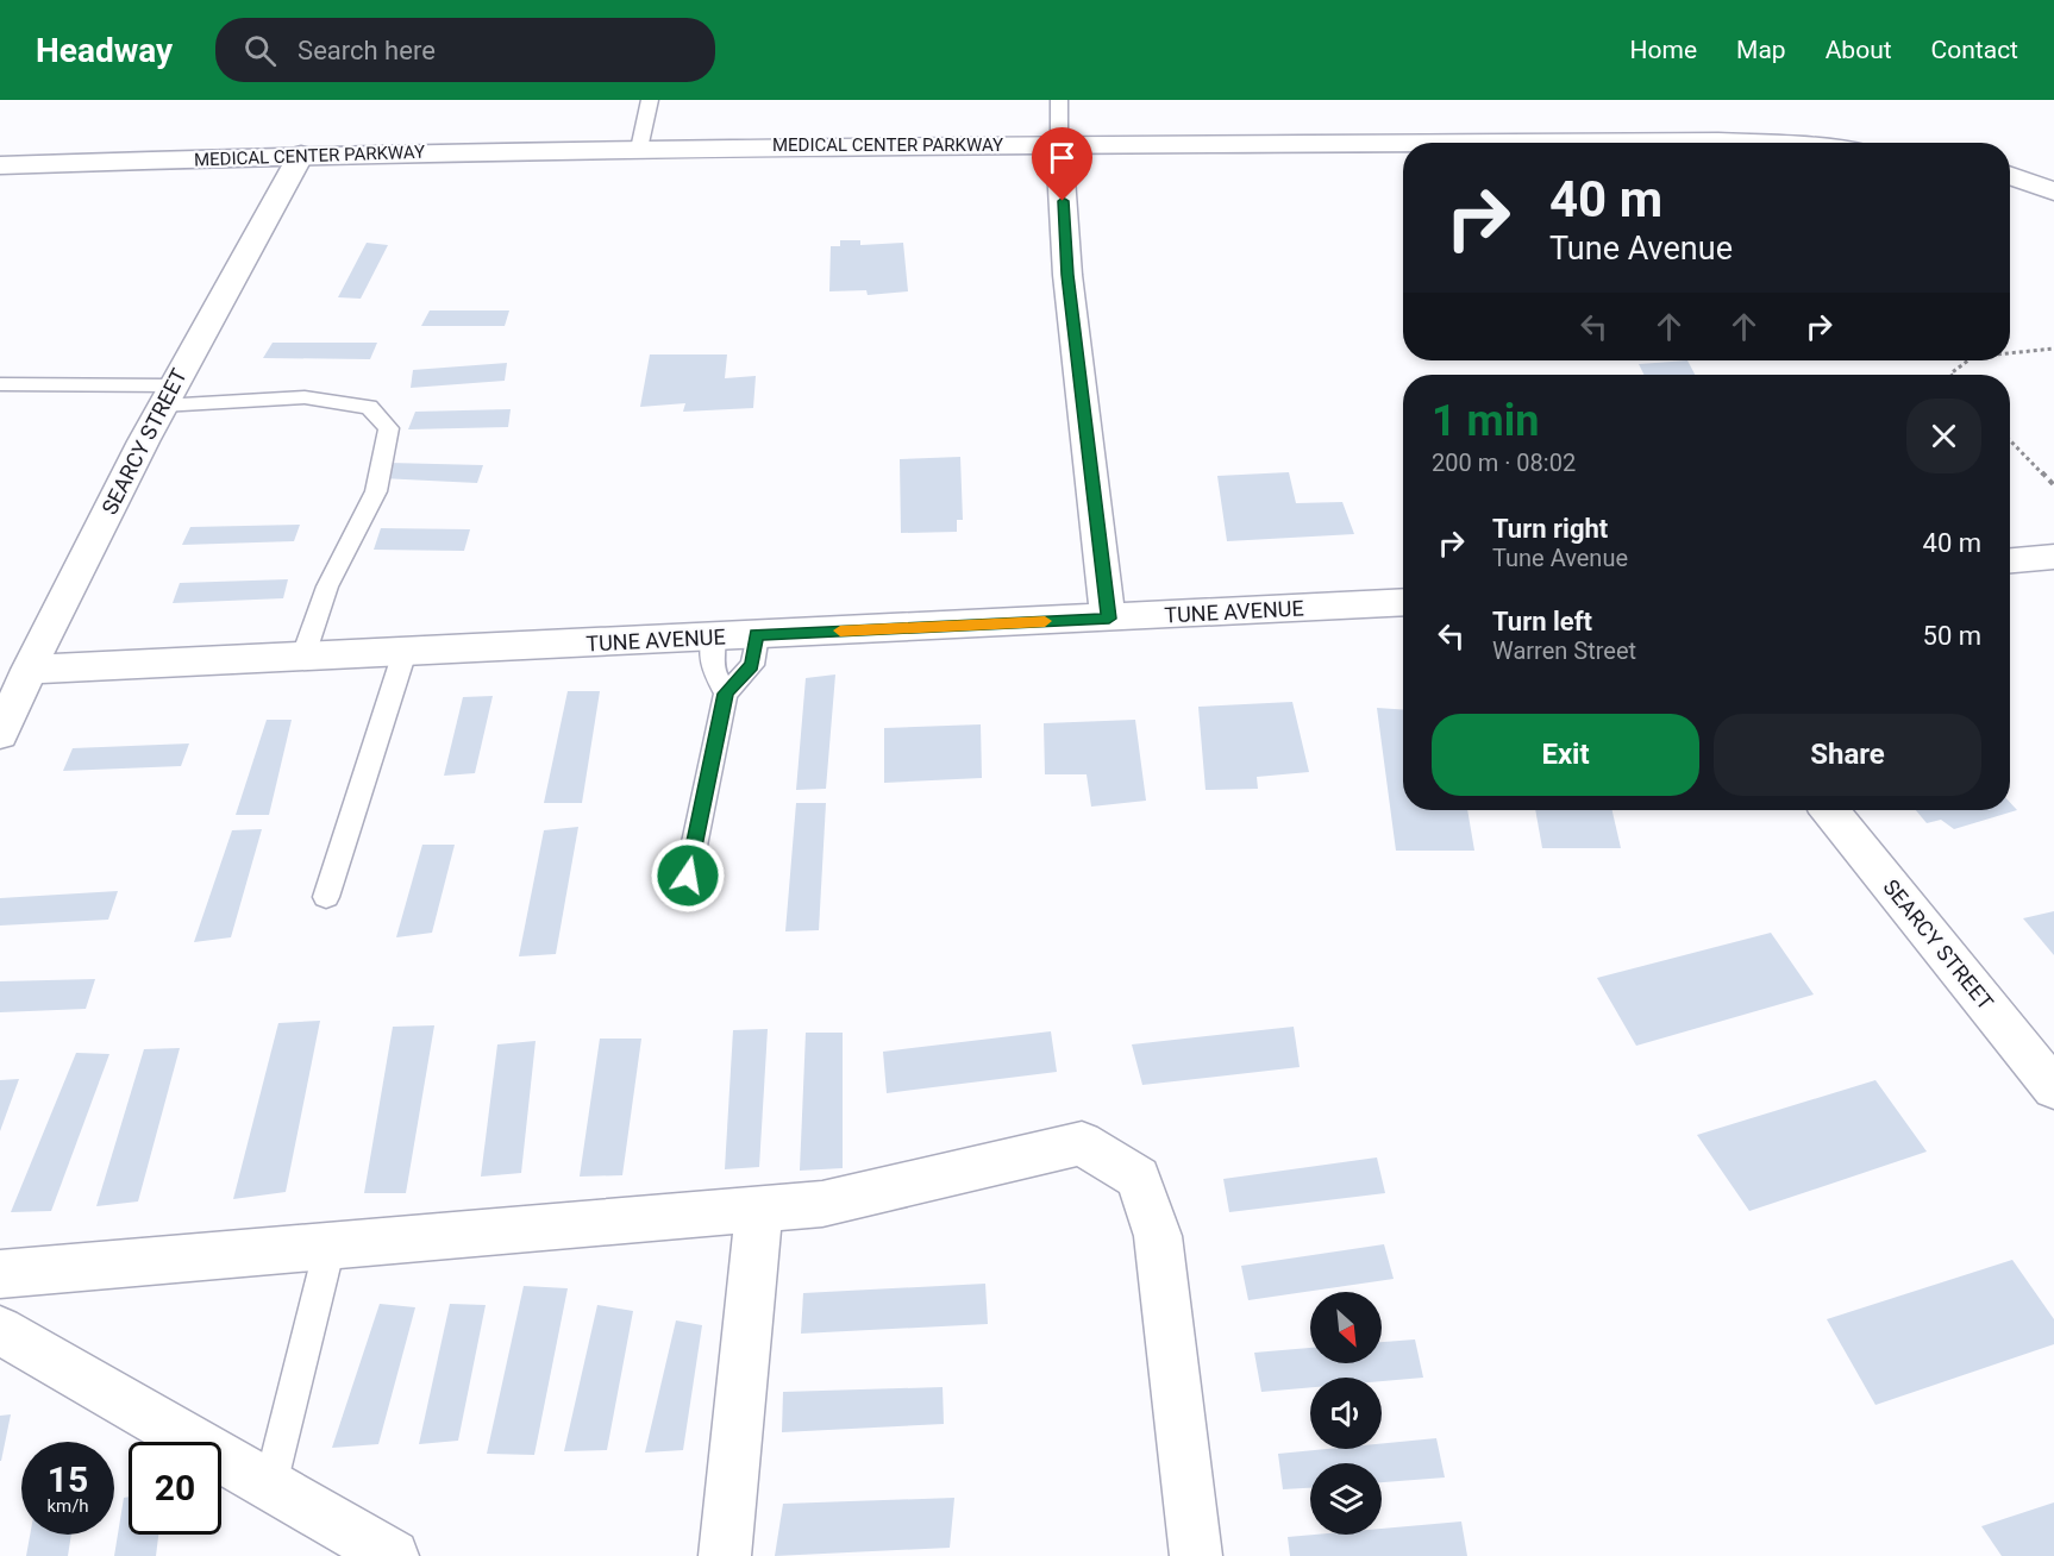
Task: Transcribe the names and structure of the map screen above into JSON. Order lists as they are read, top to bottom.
{
  "streets": {
    "street": ["MEDICAL CENTER PARKWAY", "SEARCY STREET", "TUNE AVENUE"]
  },
  "crossings": [
    ["MEDICAL CENTER PARKWAY", "SEARCY STREET"],
    ["SEARCY STREET", "TUNE AVENUE"]
  ],
  "north": "bottom right",
  "page": {
    "header": "Headway",
    "search": "Search here",
    "nav": [
      "Home",
      "Map",
      "About",
      "Contact"
    ],
    "turn": ["40 m", "Tune Avenue"],
    "heading": ["1 min", "200 m · 08:02"],
    "list": [
      {
        "name": "Turn right",
        "note": "Tune Avenue",
        "value": "40 m"
      },
      {
        "name": "Turn left",
        "note": "Warren Street",
        "value": "50 m"
      }
    ],
    "buttons": ["Exit", "Share"],
    "speed": "15 km/h",
    "limit": "20"
  }
}
